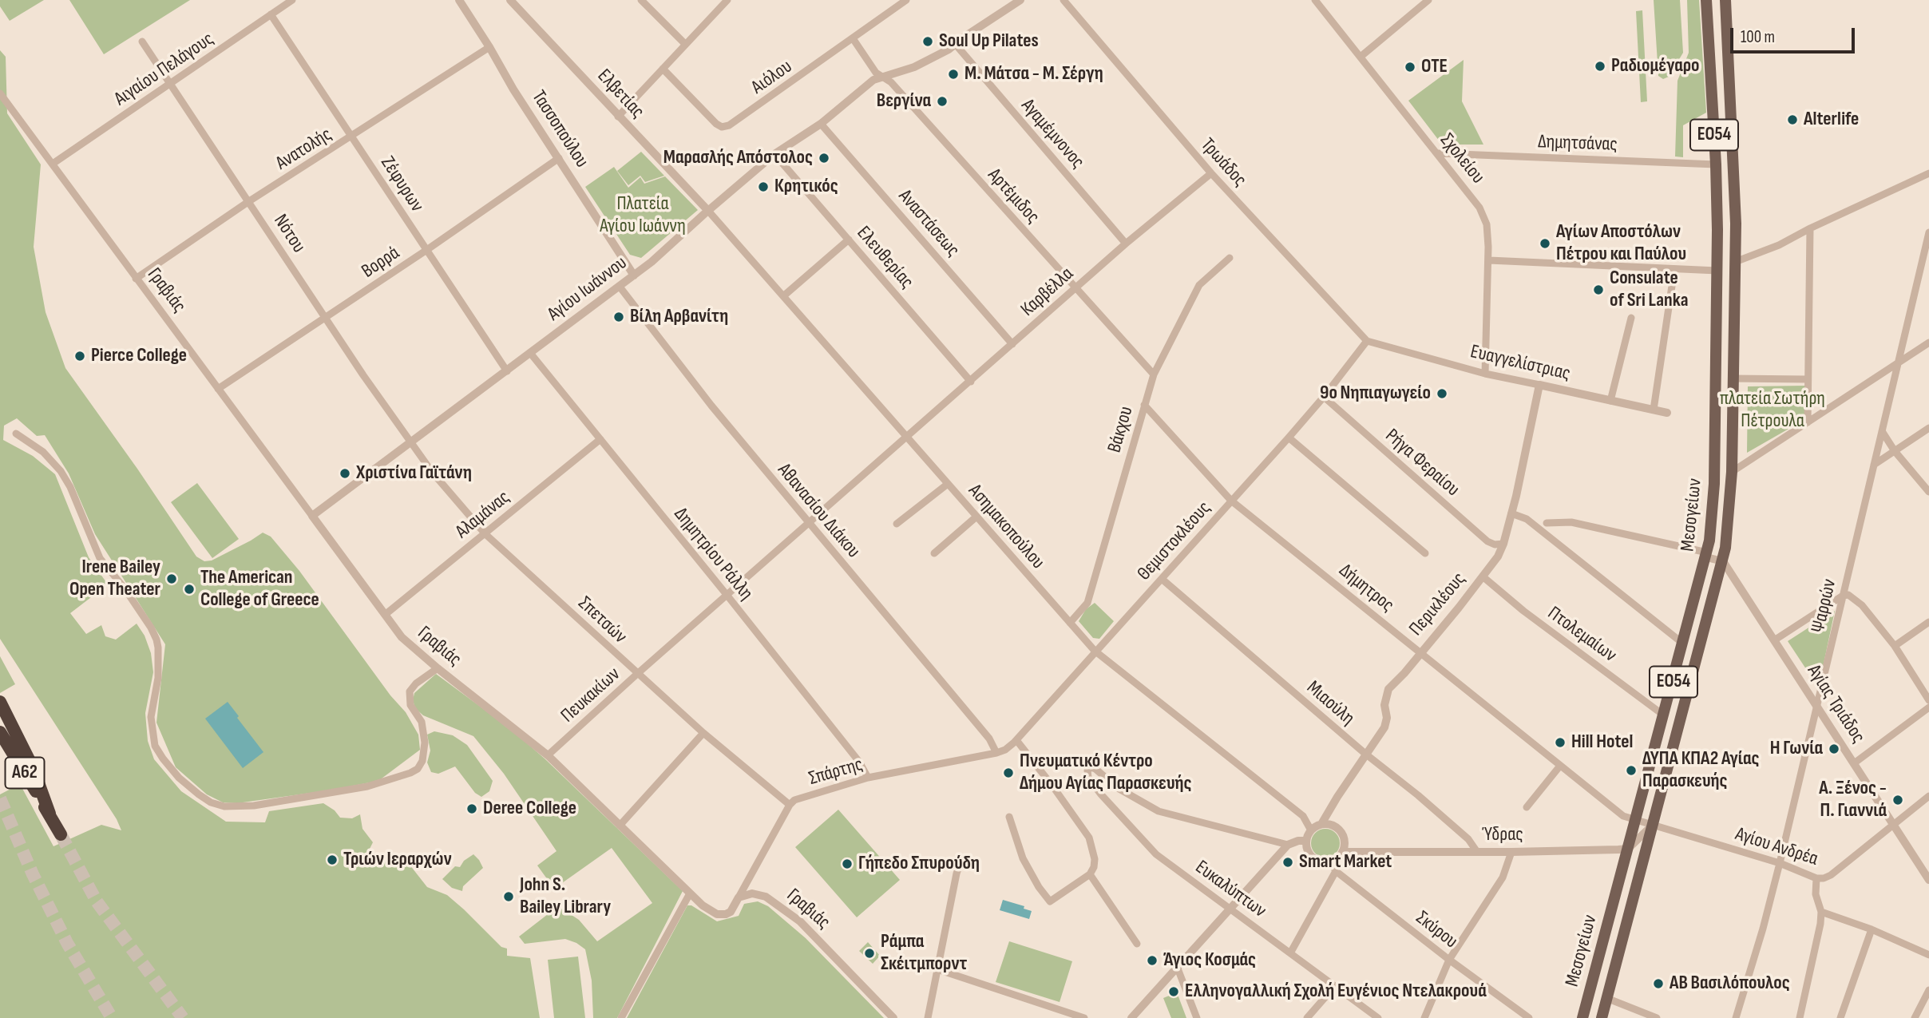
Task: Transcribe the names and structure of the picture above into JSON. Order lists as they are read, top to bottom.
{
  "streets": {
    "highway": ["Α62"],
    "main road": ["ΕΟ54", "Μεσογείων"],
    "street": [
      "Αιγαίου Πελάγους",
      "Αιόλου",
      "Ελβετίας",
      "Τασσοπούλου",
      "Αγαμέμνονος",
      "Δημητσάνας",
      "Ανατολής",
      "Σχολείου",
      "Τρωάδος",
      "Ζέφυρων",
      "Αρτέμιδος",
      "Αναστάσεως",
      "Νότου",
      "Ελευθερίας",
      "Βορρά",
      "Αγίου Ιωάννου",
      "Γραβιάς",
      "Καρβέλλα",
      "Ευαγγελίστριας",
      "Βάκχου",
      "Ρήγα Φεραίου",
      "Αθανασίου Διάκου",
      "Αλαμάνας",
      "Ασημακοπούλου",
      "Θεμιστοκλέους",
      "Δημητρίου Ράλλη",
      "Δήμητρος",
      "Περικλέους",
      "Ψαρρών",
      "Σπετσών",
      "Πτολεμαίων",
      "Πευκακίων",
      "Μιαούλη",
      "Αγίας Τριάδος",
      "Σπάρτης",
      "Ύδρας",
      "Αγίου Ανδρέα",
      "Ευκαλύπτων",
      "Σκύρου"
    ]
  },
  "crossings": [
    ["Αιγαίου Πελάγους", "Ζέφυρων"],
    ["Αιγαίου Πελάγους", "Νότου"],
    ["Αιγαίου Πελάγους", "Γραβιάς"],
    ["Αιόλου", "Αρτέμιδος"],
    ["Ελβετίας", "Αγίου Ιωάννου"],
    ["Ελβετίας", "Ασημακοπούλου"],
    ["Τασσοπούλου", "Ανατολής"],
    ["Τασσοπούλου", "Βορρά"],
    ["Τασσοπούλου", "Αγίου Ιωάννου"],
    ["Αγαμέμνονος", "Αγίου Ιωάννου"],
    ["Αγαμέμνονος", "Καρβέλλα"],
    ["Δημητσάνας", "Σχολείου"],
    ["Δημητσάνας", "Μεσογείων"],
    ["Ανατολής", "Ζέφυρων"],
    ["Ανατολής", "Νότου"],
    ["Ανατολής", "Γραβιάς"],
    ["Σχολείου", "Ευαγγελίστριας"],
    ["Τρωάδος", "Καρβέλλα"],
    ["Τρωάδος", "Ευαγγελίστριας"],
    ["Τρωάδος", "Θεμιστοκλέους"],
    ["Ζέφυρων", "Βορρά"],
    ["Ζέφυρων", "Αγίου Ιωάννου"],
    ["Αρτέμιδος", "Αγίου Ιωάννου"],
    ["Αρτέμιδος", "Καρβέλλα"],
    ["Αρτέμιδος", "Βάκχου"],
    ["Αναστάσεως", "Αγίου Ιωάννου"],
    ["Αναστάσεως", "Καρβέλλα"],
    ["Νότου", "Βορρά"],
    ["Νότου", "Αγίου Ιωάννου"],
    ["Νότου", "Σπετσών"],
    ["Ελευθερίας", "Αγίου Ιωάννου"],
    ["Ελευθερίας", "Καρβέλλα"],
    ["Βορρά", "Γραβιάς"],
    ["Αγίου Ιωάννου", "Γραβιάς"],
    ["Αγίου Ιωάννου", "Αθανασίου Διάκου"],
    ["Αγίου Ιωάννου", "Ασημακοπούλου"],
    ["Αγίου Ιωάννου", "Δημητρίου Ράλλη"],
    ["Αγίου Ιωάννου", "Σπετσών"],
    ["Γραβιάς", "Αλαμάνας"],
    ["Γραβιάς", "Πευκακίων"],
    ["Γραβιάς", "Σπάρτης"],
    ["Καρβέλλα", "Ασημακοπούλου"],
    ["Καρβέλλα", "Πευκακίων"],
    ["Ευαγγελίστριας", "Θεμιστοκλέους"],
    ["Ευαγγελίστριας", "Περικλέους"],
    ["Βάκχου", "Ασημακοπούλου"],
    ["Βάκχου", "Δήμητρος"],
    ["Ρήγα Φεραίου", "Θεμιστοκλέους"],
    ["Ρήγα Φεραίου", "Περικλέους"],
    ["Αθανασίου Διάκου", "Θεμιστοκλέους"],
    ["Αθανασίου Διάκου", "Πευκακίων"],
    ["Αθανασίου Διάκου", "Σπάρτης"],
    ["Αλαμάνας", "Δημητρίου Ράλλη"],
    ["Αλαμάνας", "Σπετσών"],
    ["Μεσογείων", "Δήμητρος"],
    ["Μεσογείων", "Πτολεμαίων"],
    ["Μεσογείων", "Αγίας Τριάδος"],
    ["Μεσογείων", "Ύδρας"],
    ["Μεσογείων", "Αγίου Ανδρέα"],
    ["Ασημακοπούλου", "Θεμιστοκλέους"],
    ["Ασημακοπούλου", "Περικλέους"],
    ["Ασημακοπούλου", "Πευκακίων"],
    ["Ασημακοπούλου", "Ύδρας"],
    ["Ασημακοπούλου", "Σκύρου"],
    ["Θεμιστοκλέους", "Δήμητρος"],
    ["Θεμιστοκλέους", "Μιαούλη"],
    ["Θεμιστοκλέους", "Σπάρτης"],
    ["Δημητρίου Ράλλη", "Πευκακίων"],
    ["Δημητρίου Ράλλη", "Σπάρτης"],
    ["Δήμητρος", "Περικλέους"],
    ["Δήμητρος", "Αγίου Ανδρέα"],
    ["Περικλέους", "Πτολεμαίων"],
    ["Περικλέους", "Μιαούλη"],
    ["Περικλέους", "Ύδρας"],
    ["Περικλέους", "Σκύρου"],
    ["Ψαρρών", "Αγίας Τριάδος"],
    ["Ψαρρών", "Αγίου Ανδρέα"],
    ["Σπετσών", "Πευκακίων"],
    ["Σπετσών", "Σπάρτης"],
    ["Μιαούλη", "Ύδρας"],
    ["Αγίας Τριάδος", "Αγίου Ανδρέα"],
    ["Ύδρας", "Σκύρου"]
  ],
  "parks": ["Πλατεία Αγίου Ιωάννη", "πλατεία Σωτήρη Πέτρουλα"],
  "places": [
    "Soul Up Pilates",
    "Ραδιομέγαρο",
    "ΟΤΕ",
    "Μ. Μάτσα - Μ. Σέργη",
    "Βεργίνα",
    "Alterlife",
    "Μαρασλής Απόστολος",
    "Κρητικός",
    "Αγίων Αποστόλων Πέτρου και Παύλου",
    "Consulate of Sri Lanka",
    "Βίλη Αρβανίτη",
    "Pierce College",
    "9ο Νηπιαγωγείο",
    "Χριστίνα Γαϊτάνη",
    "Irene Bailey Open Theater",
    "The American College of Greece",
    "Hill Hotel",
    "Η Γωνία",
    "ΔΥΠΑ ΚΠΑ2 Αγίας Παρασκευής",
    "Πνευματικό Κέντρο Δήμου Αγίας Παρασκευής",
    "Α. Ξένος - Π. Γιαννιά",
    "Deree College",
    "Τριών Ιεραρχών",
    "Smart Market",
    "Γήπεδο Σπυρούδη",
    "John S. Bailey Library",
    "Ράμπα Σκέιτμπορντ",
    "Άγιος Κοσμάς",
    "ΑΒ Βασιλόπουλος",
    "Ελληνογαλλική Σχολή Ευγένιος Ντελακρουά"
  ],
  "scale_bar": "100 m"
}
